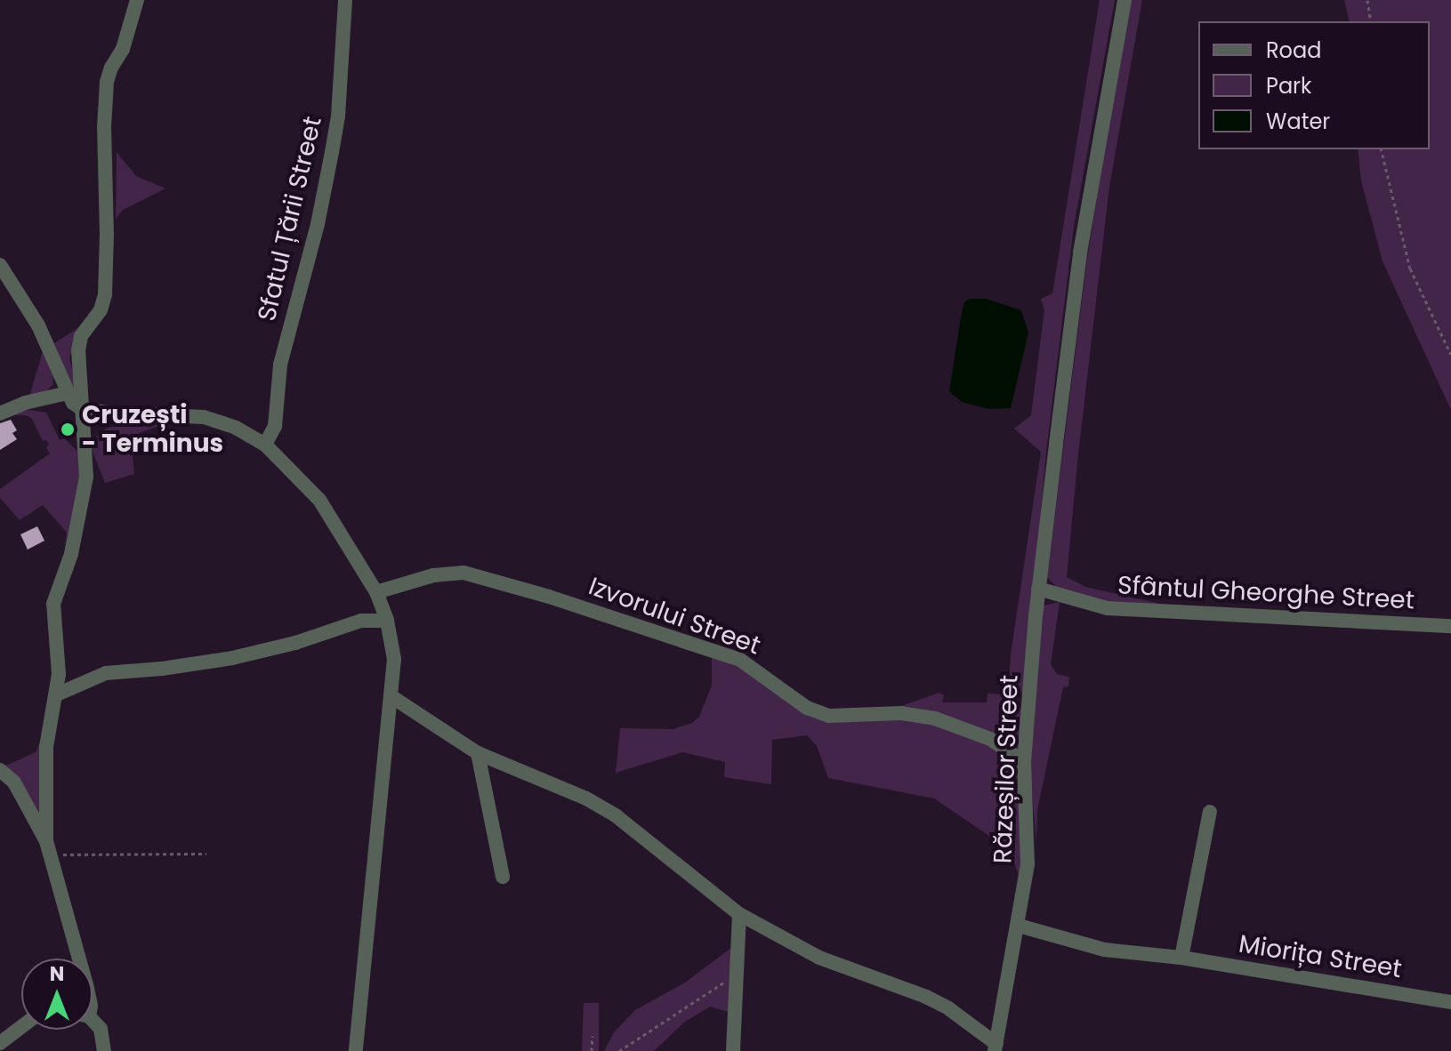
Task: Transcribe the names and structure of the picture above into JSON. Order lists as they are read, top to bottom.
{
  "streets": {
    "street": [
      "Sfatul Țării Street",
      "Sfântul Gheorghe Street",
      "Izvorului Street",
      "Răzeșilor Street",
      "Miorița Street"
    ]
  },
  "crossings": [
    ["Sfântul Gheorghe Street", "Răzeșilor Street"],
    ["Izvorului Street", "Răzeșilor Street"],
    ["Răzeșilor Street", "Miorița Street"]
  ],
  "places": ["Cruzești - Terminus"],
  "legend": ["Road", "Park", "Water"],
  "north": "top"
}
